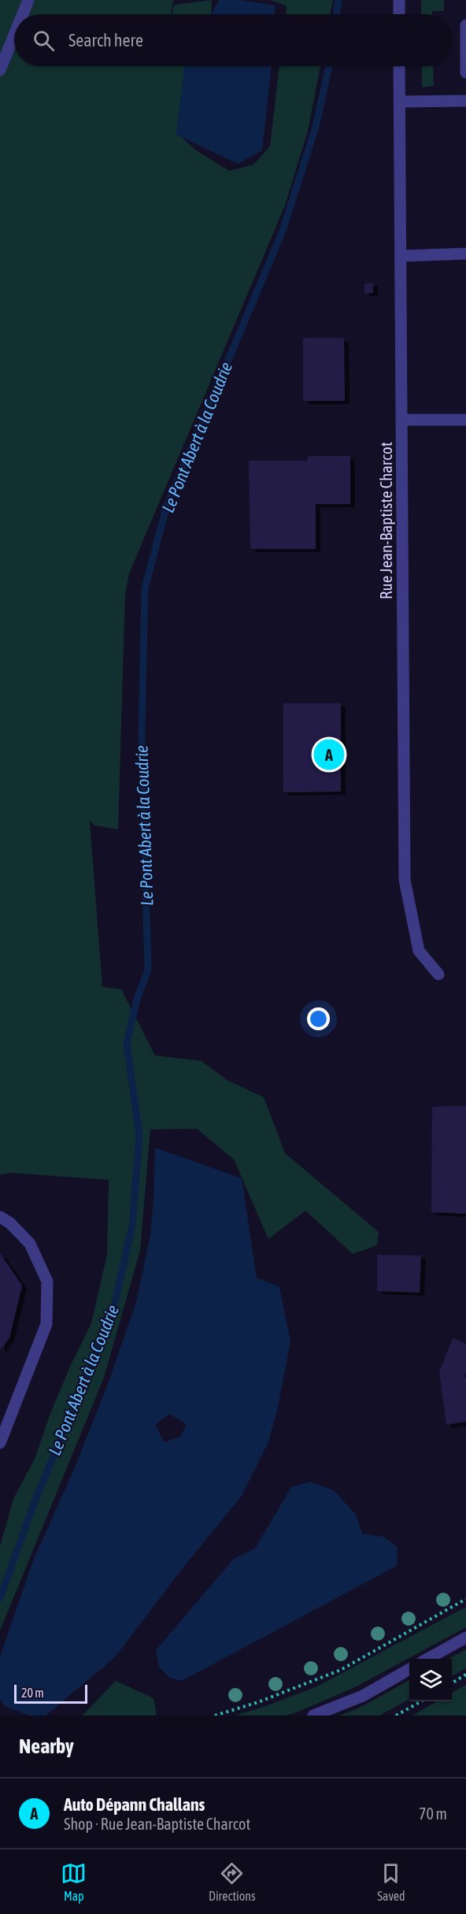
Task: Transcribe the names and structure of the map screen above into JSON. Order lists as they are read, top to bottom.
{
  "streets": {
    "street": ["Rue Jean-Baptiste Charcot"]
  },
  "water": ["Le Pont Abert à la Coudrie"],
  "scale_bar": "20 m",
  "page": {
    "search": "Search here",
    "pins": "A",
    "scale": "20 m",
    "heading": "Nearby",
    "list": [
      {
        "mark": "A",
        "name": "Auto Dépann Challans",
        "note": "Shop · Rue Jean-Baptiste Charcot",
        "value": "70 m"
      }
    ],
    "nav": ["Map", "Directions", "Saved"]
  }
}
